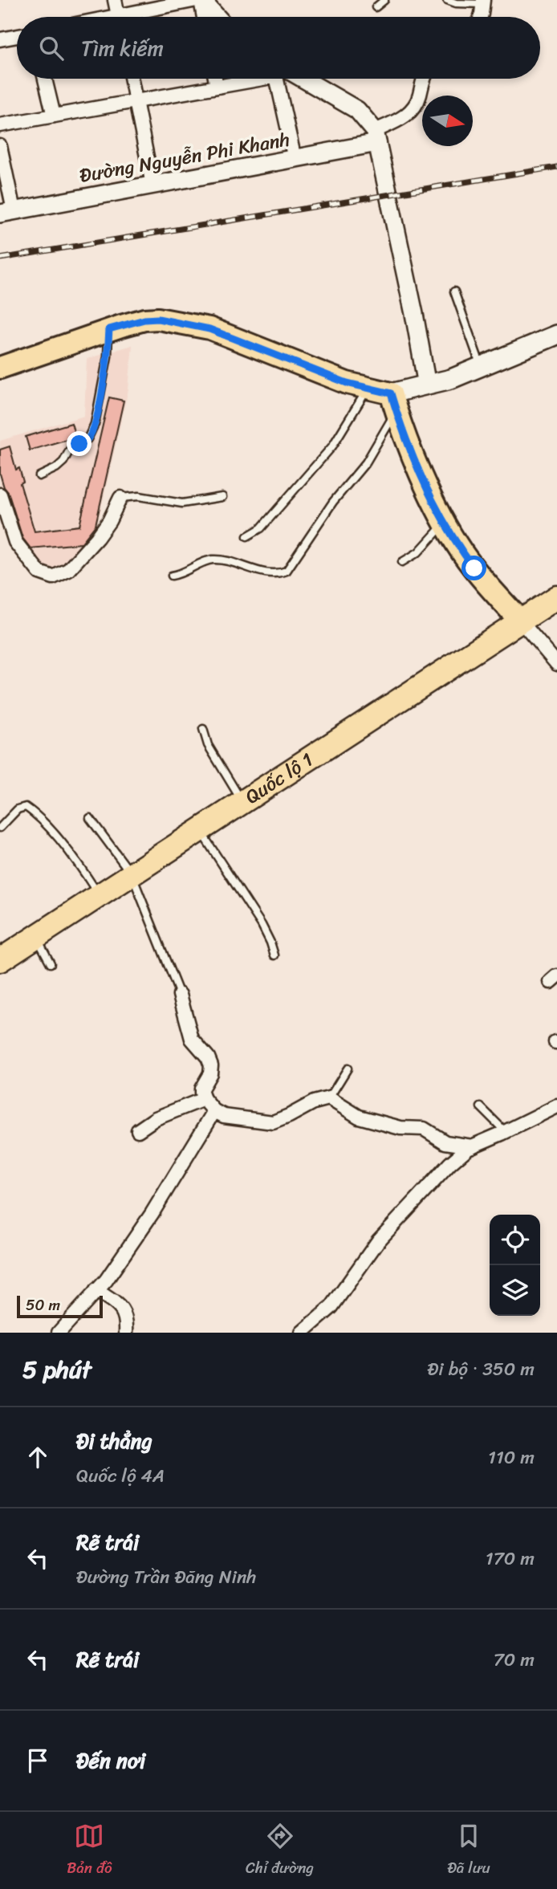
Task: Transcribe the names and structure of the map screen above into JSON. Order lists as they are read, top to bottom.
{
  "streets": {
    "highway": ["Quốc lộ 1"],
    "street": ["Đường Nguyễn Phi Khanh"]
  },
  "scale_bar": "50 m",
  "north": "right",
  "page": {
    "search": "Tìm kiếm",
    "scale": "50 m",
    "heading": ["5 phút", "Đi bộ · 350 m"],
    "list": [
      ["Đi thẳng", "Quốc lộ 4A", "110 m"],
      ["Rẽ trái", "Đường Trần Đăng Ninh", "170 m"],
      ["Rẽ trái", "70 m"],
      "Đến nơi"
    ],
    "nav": ["Bản đồ", "Chỉ đường", "Đã lưu"]
  }
}
